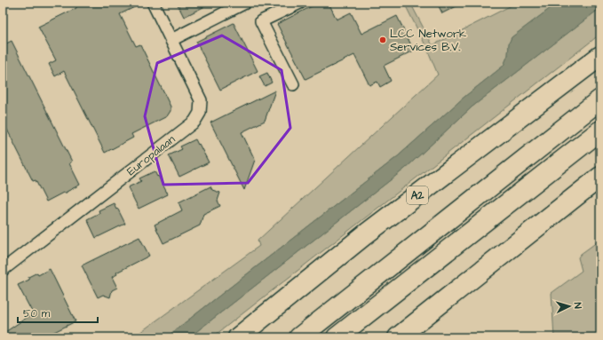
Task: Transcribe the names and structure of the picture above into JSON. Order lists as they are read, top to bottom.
{
  "streets": {
    "highway": ["A2"],
    "street": ["Europalaan"]
  },
  "places": ["LCC Network Services B.V."],
  "scale_bar": "50 m",
  "north": "right"
}
